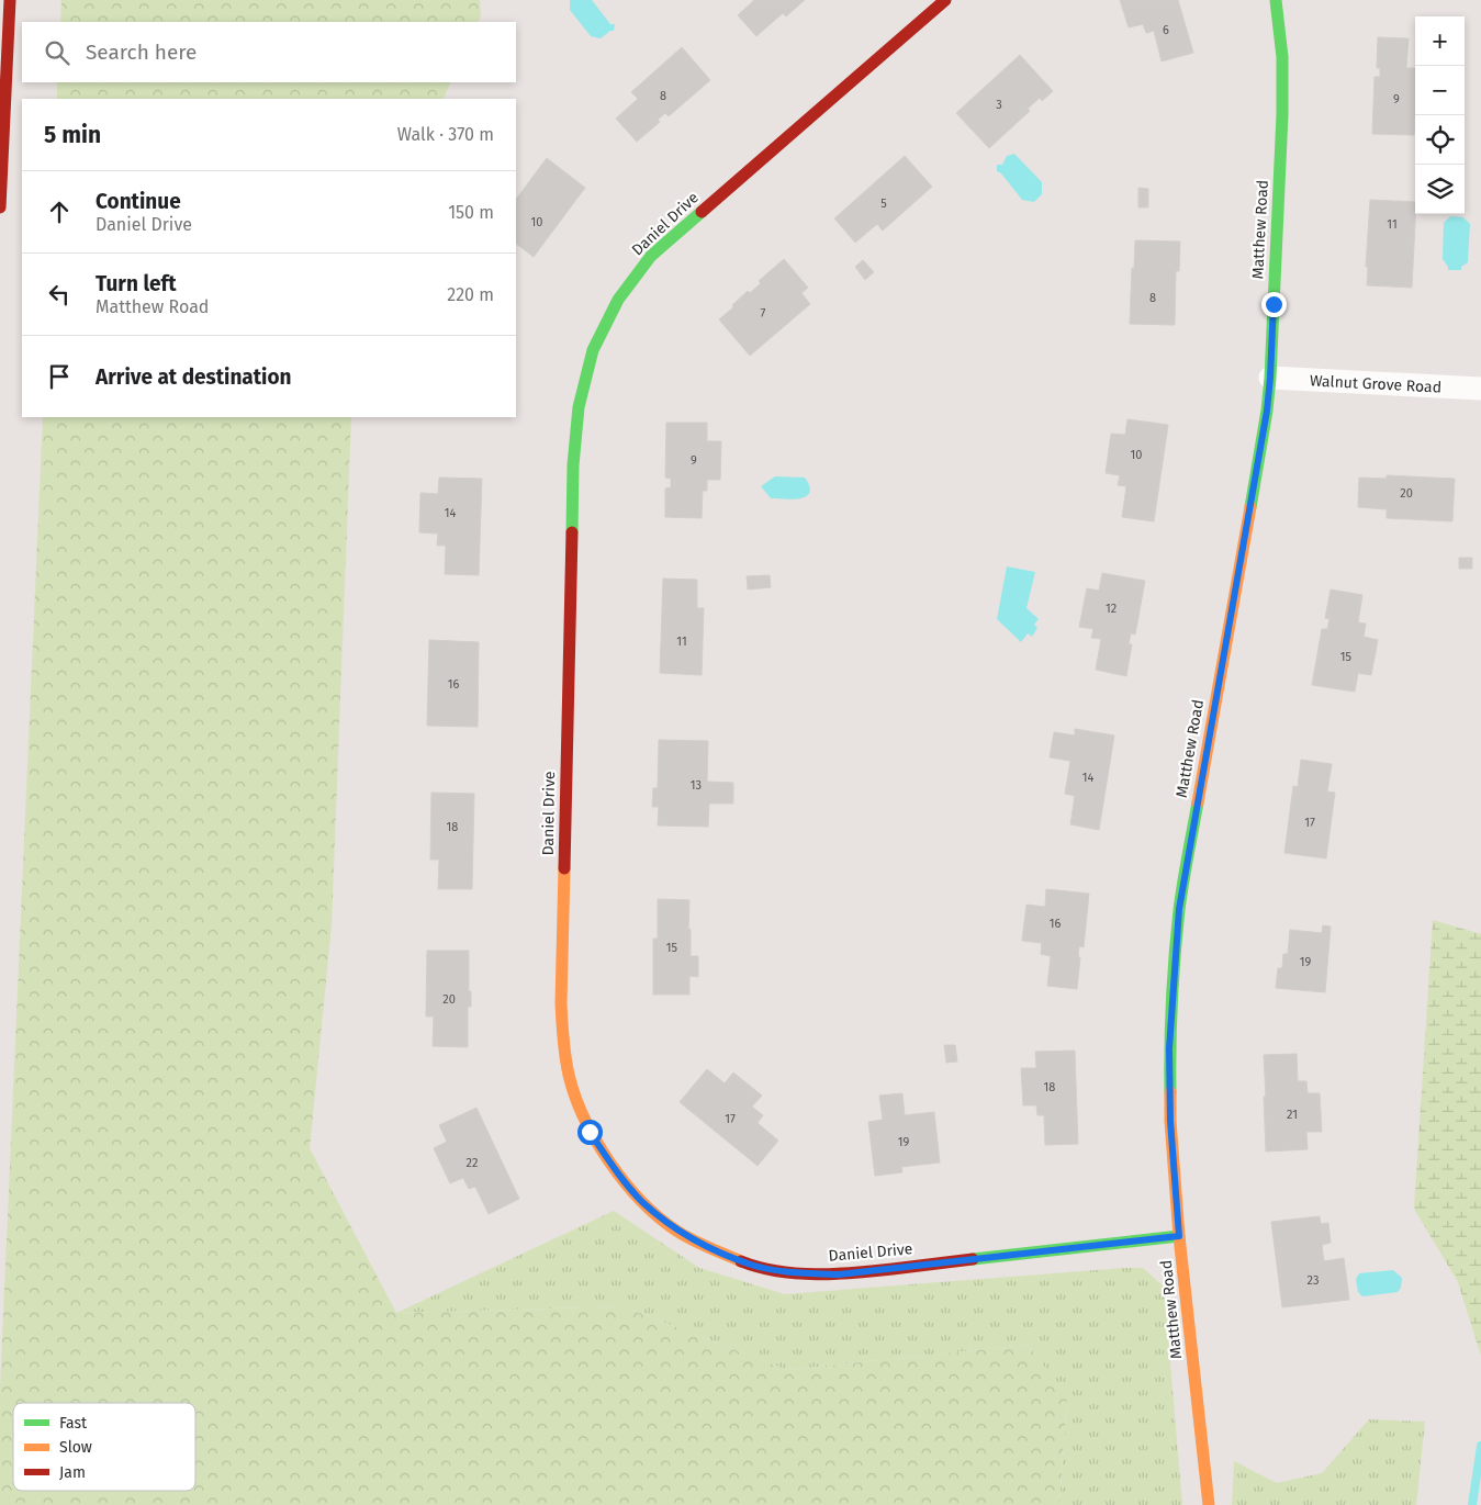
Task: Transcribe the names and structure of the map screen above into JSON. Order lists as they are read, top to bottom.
{
  "streets": {
    "street": ["Daniel Drive", "Matthew Road", "Walnut Grove Road"]
  },
  "crossings": [
    ["Daniel Drive", "Matthew Road"],
    ["Matthew Road", "Walnut Grove Road"]
  ],
  "house_numbers": [
    "6",
    "8",
    "9",
    "3",
    "5",
    "10",
    "11",
    "8",
    "7",
    "10",
    "9",
    "20",
    "14",
    "12",
    "11",
    "15",
    "16",
    "14",
    "13",
    "17",
    "18",
    "16",
    "15",
    "19",
    "20",
    "18",
    "21",
    "17",
    "19",
    "22",
    "23"
  ],
  "legend": ["Fast", "Slow", "Jam"],
  "page": {
    "map_buttons": ["+", "−"],
    "search": "Search here",
    "heading": ["5 min", "Walk · 370 m"],
    "list": [
      ["Continue", "Daniel Drive", "150 m"],
      ["Turn left", "Matthew Road", "220 m"],
      "Arrive at destination"
    ]
  }
}
